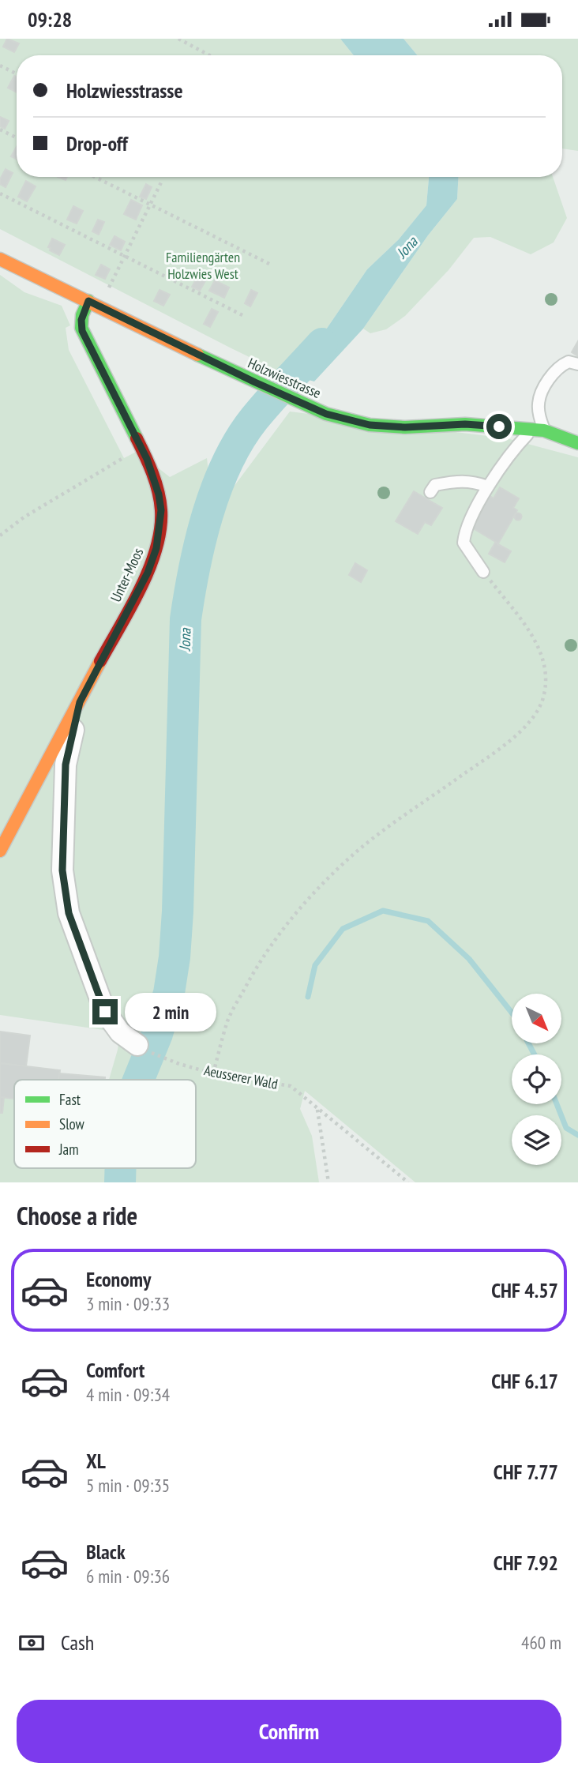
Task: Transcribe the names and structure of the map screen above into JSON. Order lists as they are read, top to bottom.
{
  "streets": {
    "street": ["Holzwiesstrasse", "Unter-Moos"],
    "path": ["Aeusserer Wald"]
  },
  "crossings": [
    ["Holzwiesstrasse", "Unter-Moos"]
  ],
  "water": ["Jona"],
  "parks": ["Familiengärten Holzwies West"],
  "legend": ["Fast", "Slow", "Jam"],
  "north": "bottom right",
  "page": {
    "status": "09:28",
    "banner": ["Holzwiesstrasse", "Drop-off"],
    "bubble": "2 min",
    "heading": "Choose a ride",
    "list": [
      {
        "name": "Economy",
        "note": "3 min · 09:33",
        "value": "CHF 4.57"
      },
      {
        "name": "Comfort",
        "note": "4 min · 09:34",
        "value": "CHF 6.17"
      },
      {
        "name": "XL",
        "note": "5 min · 09:35",
        "value": "CHF 7.77"
      },
      {
        "name": "Black",
        "note": "6 min · 09:36",
        "value": "CHF 7.92"
      }
    ],
    "pay": ["Cash", "460 m"],
    "buttons": "Confirm"
  }
}
